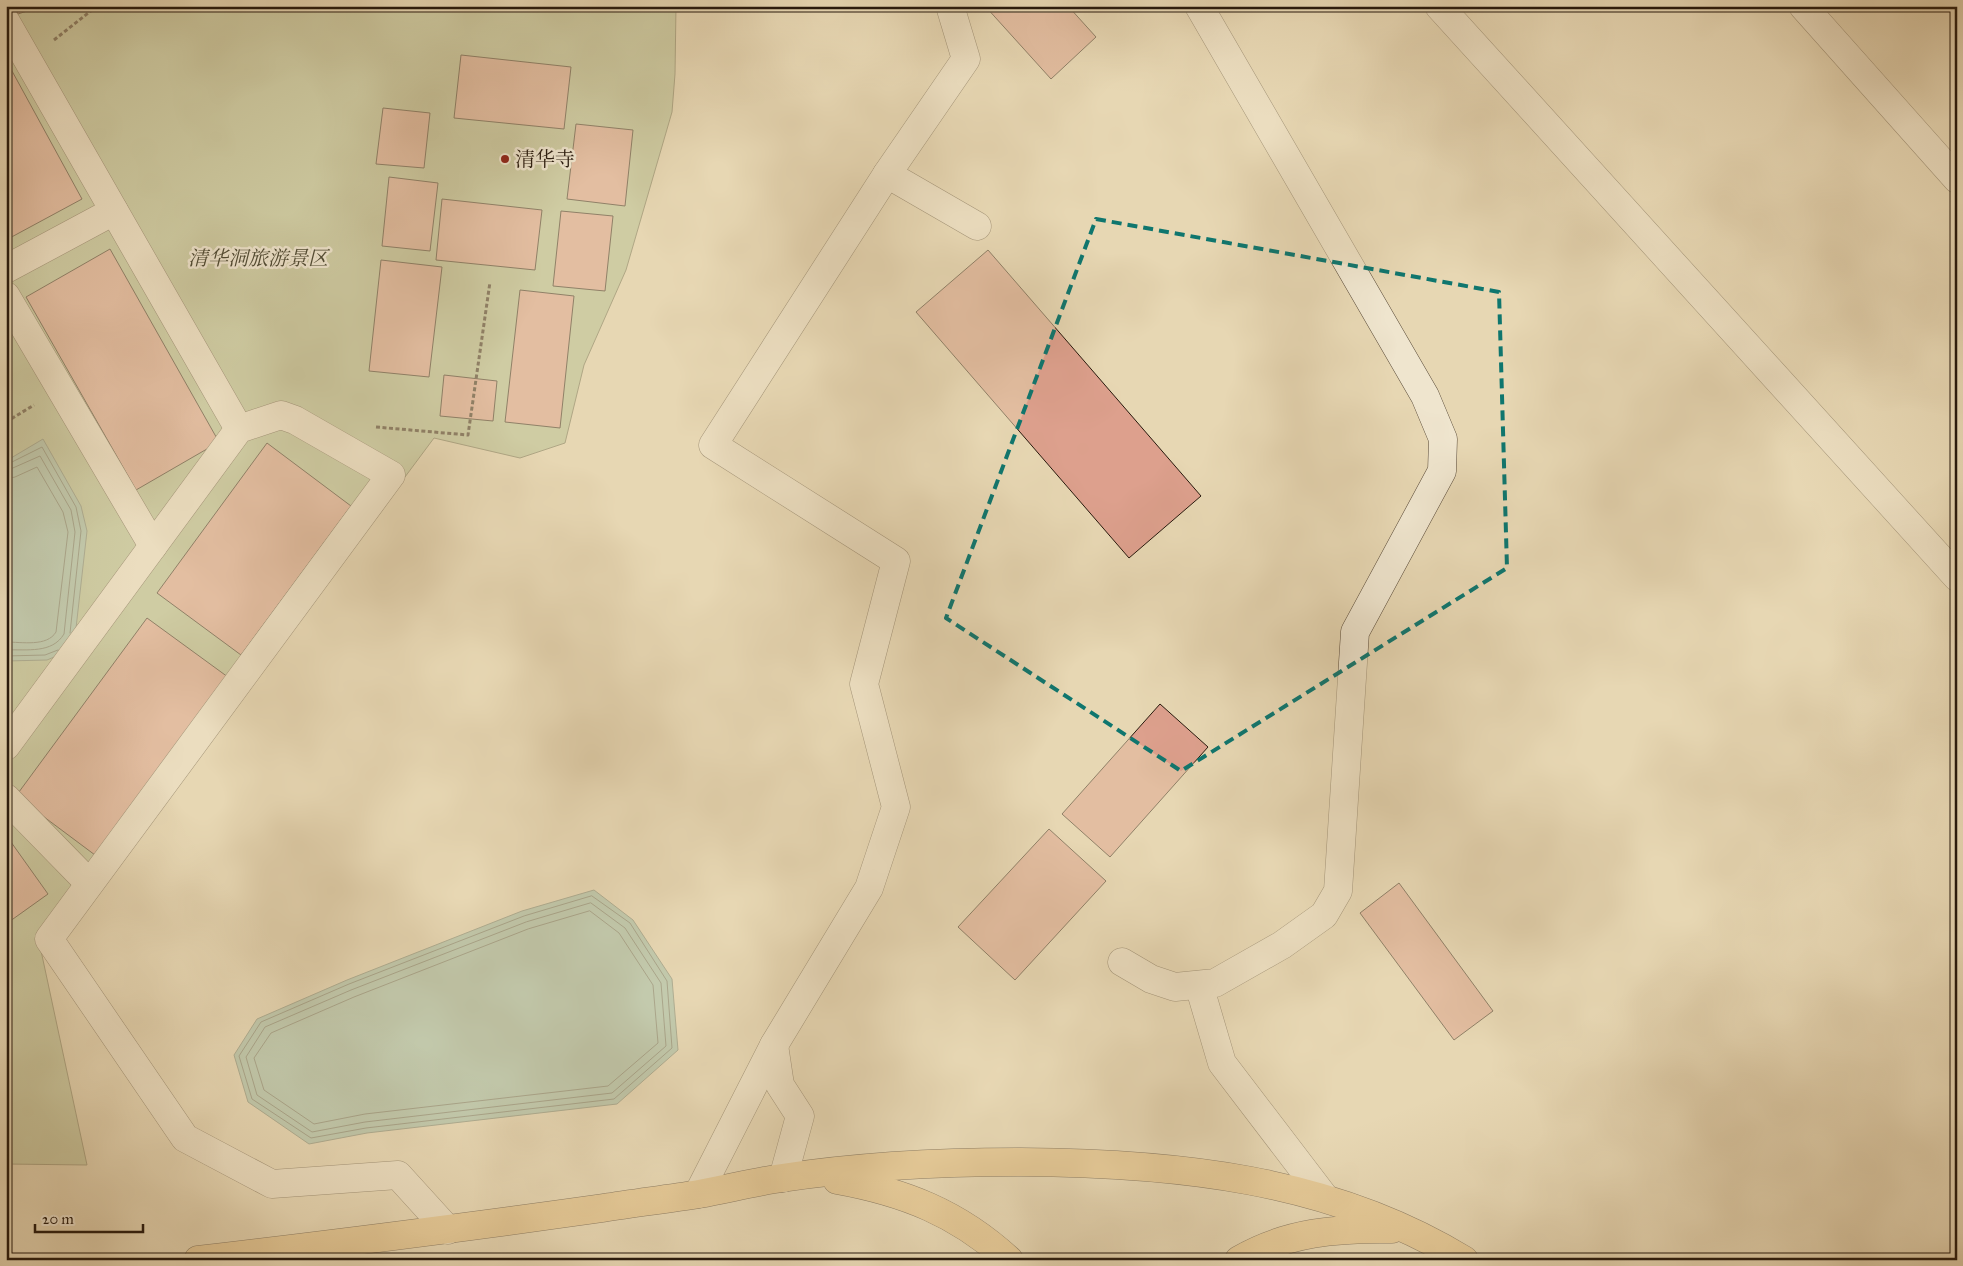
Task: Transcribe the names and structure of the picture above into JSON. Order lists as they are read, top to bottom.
{
  "parks": ["清华洞旅游景区"],
  "places": ["清华寺"],
  "scale_bar": "20 m"
}
